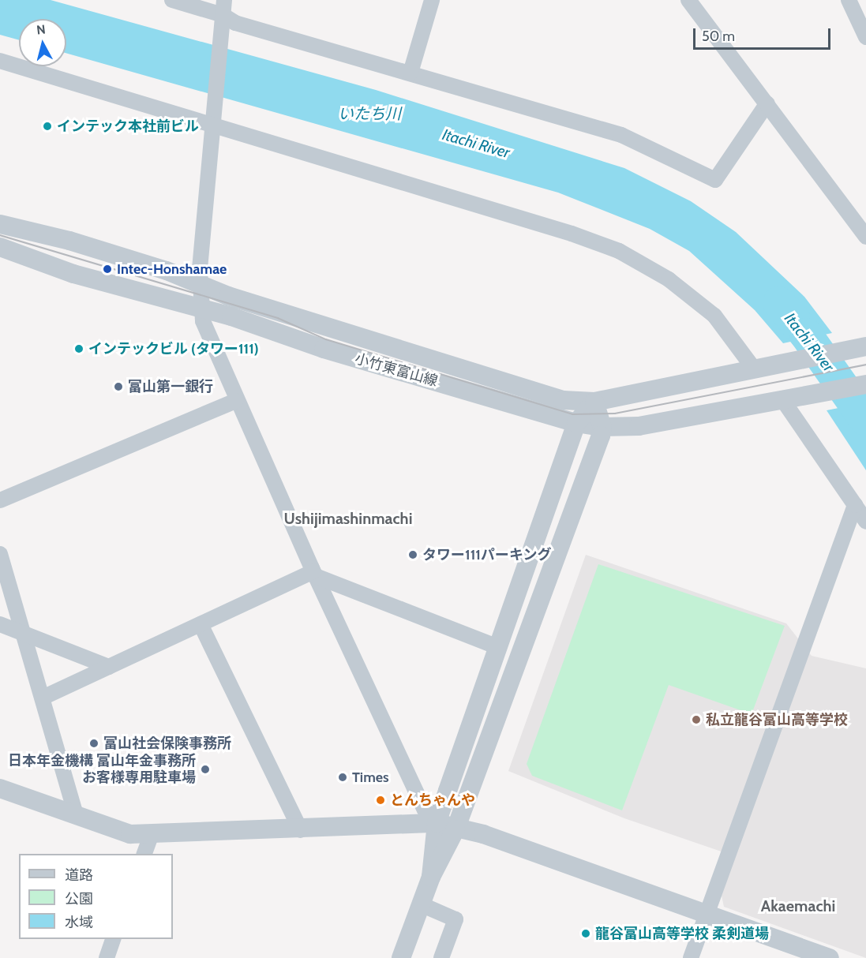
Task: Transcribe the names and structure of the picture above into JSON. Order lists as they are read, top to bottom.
{
  "streets": {
    "street": ["小竹東富山線"]
  },
  "districts": ["Ushijimashinmachi", "Akaemachi"],
  "water": ["いたち川", "Itachi River"],
  "places": [
    "インテック本社前ビル",
    "Intec-Honshamae",
    "インテックビル (タワー111)",
    "富山第一銀行",
    "タワー111パーキング",
    "私立龍谷富山高等学校",
    "富山社会保険事務所",
    "日本年金機構 富山年金事務所 お客様専用駐車場",
    "Times",
    "とんちゃんや",
    "龍谷富山高等学校 柔剣道場"
  ],
  "legend": ["道路", "公園", "水域"],
  "scale_bar": "50 m",
  "north": "top"
}
